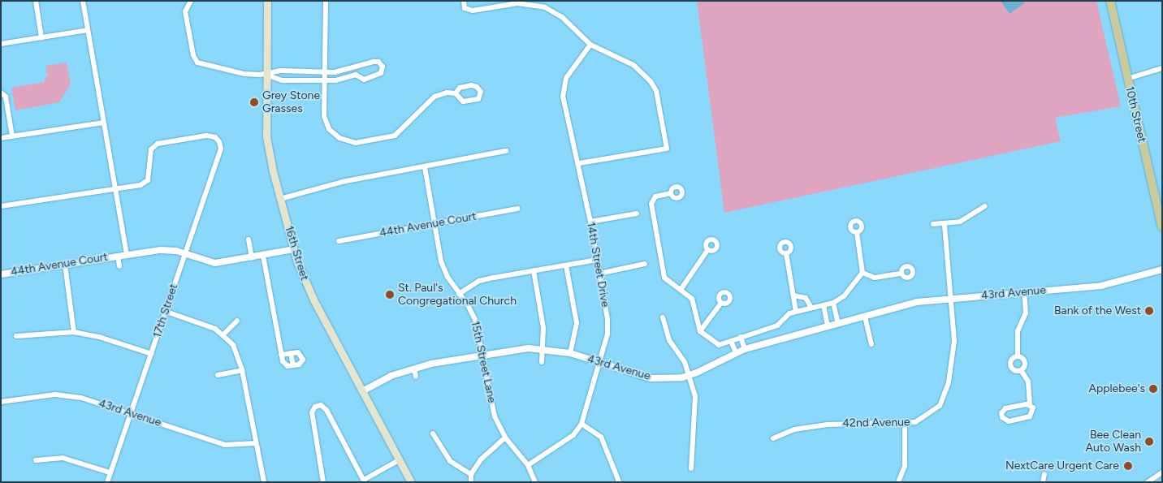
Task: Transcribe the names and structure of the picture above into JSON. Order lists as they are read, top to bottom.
{
  "streets": {
    "main road": ["10th Street", "16th Street"],
    "street": [
      "44th Avenue Court",
      "14th Street Drive",
      "43rd Avenue",
      "17th Street",
      "15th Street Lane",
      "42nd Avenue"
    ]
  },
  "crossings": [
    ["44th Avenue Court", "16th Street"],
    ["44th Avenue Court", "17th Street"],
    ["44th Avenue Court", "15th Street Lane"],
    ["16th Street", "43rd Avenue"],
    ["14th Street Drive", "43rd Avenue"],
    ["14th Street Drive", "15th Street Lane"],
    ["43rd Avenue", "17th Street"],
    ["43rd Avenue", "15th Street Lane"],
    ["43rd Avenue", "42nd Avenue"]
  ],
  "places": [
    "Grey Stone Grasses",
    "St. Paul's Congregational Church",
    "Bank of the West",
    "Applebee's",
    "Bee Clean Auto Wash",
    "NextCare Urgent Care"
  ]
}
